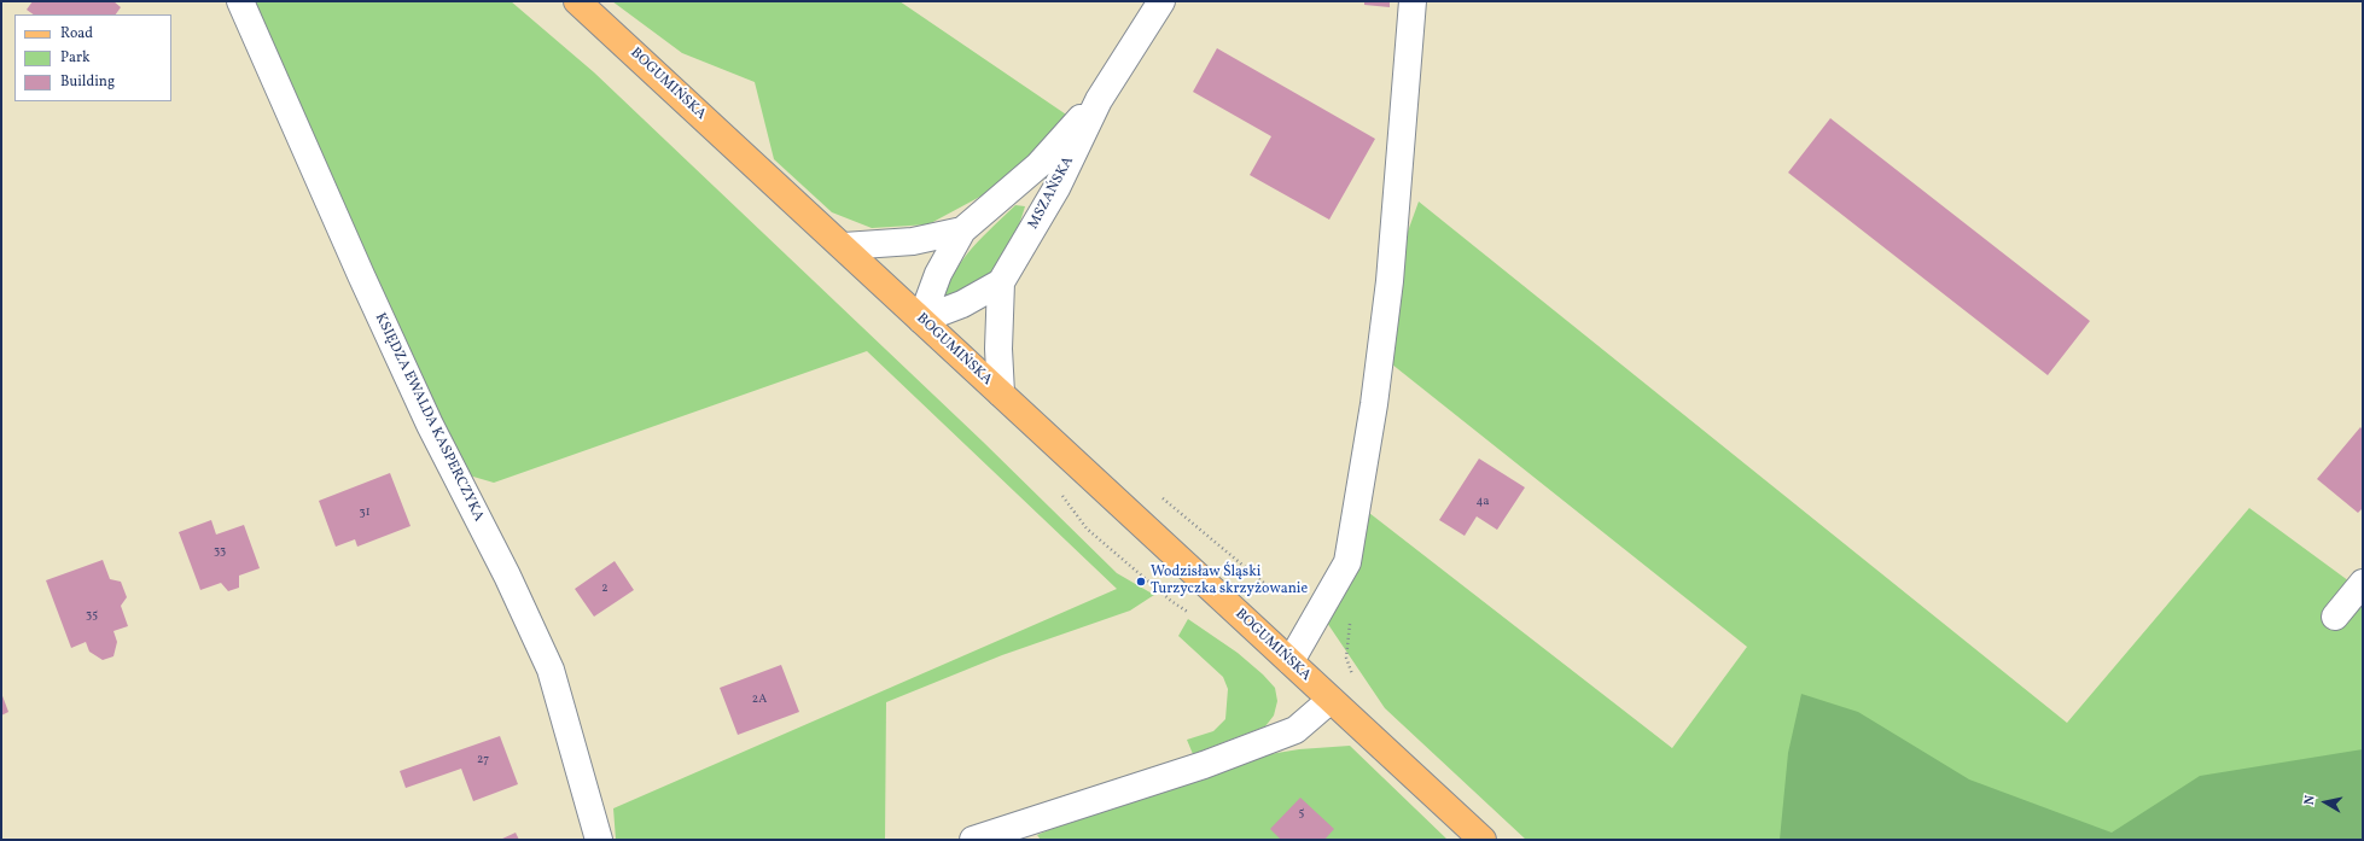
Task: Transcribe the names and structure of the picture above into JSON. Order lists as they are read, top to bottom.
{
  "streets": {
    "main road": ["BOGUMIŃSKA"],
    "street": ["MSZAŃSKA", "KSIĘDZA EWALDA KASPERCZYKA"]
  },
  "places": ["Wodzisław Śląski Turzyczka skrzyżowanie"],
  "house_numbers": [
    "4a",
    "31",
    "33",
    "2",
    "35",
    "2A",
    "27",
    "5"
  ],
  "legend": ["Road", "Park", "Building"],
  "north": "left"
}
